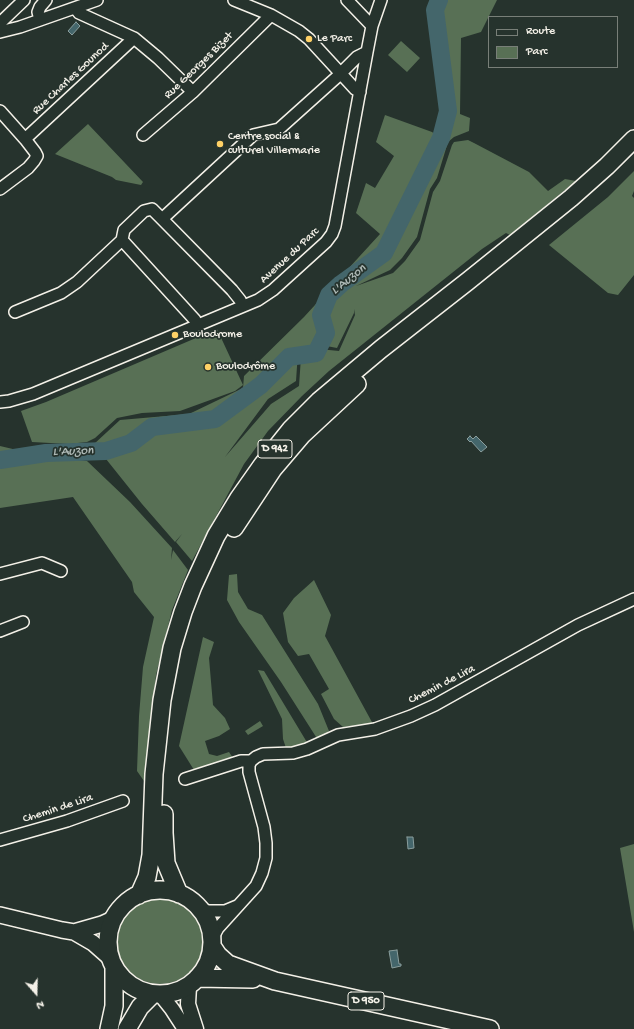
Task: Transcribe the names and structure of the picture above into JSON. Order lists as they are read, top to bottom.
{
  "streets": {
    "main road": ["D 942", "D 950"],
    "street": [
      "Rue Georges Bizet",
      "Rue Charles Gounod",
      "Avenue du Parc",
      "Chemin de Lira"
    ]
  },
  "crossings": [
    ["D 942", "D 950"]
  ],
  "water": ["L'Auzon"],
  "places": [
    "Le Parc",
    "Centre social & culturel Villermarie",
    "Boulodrome",
    "Boulodrôme"
  ],
  "legend": ["Route", "Parc"],
  "north": "bottom"
}
